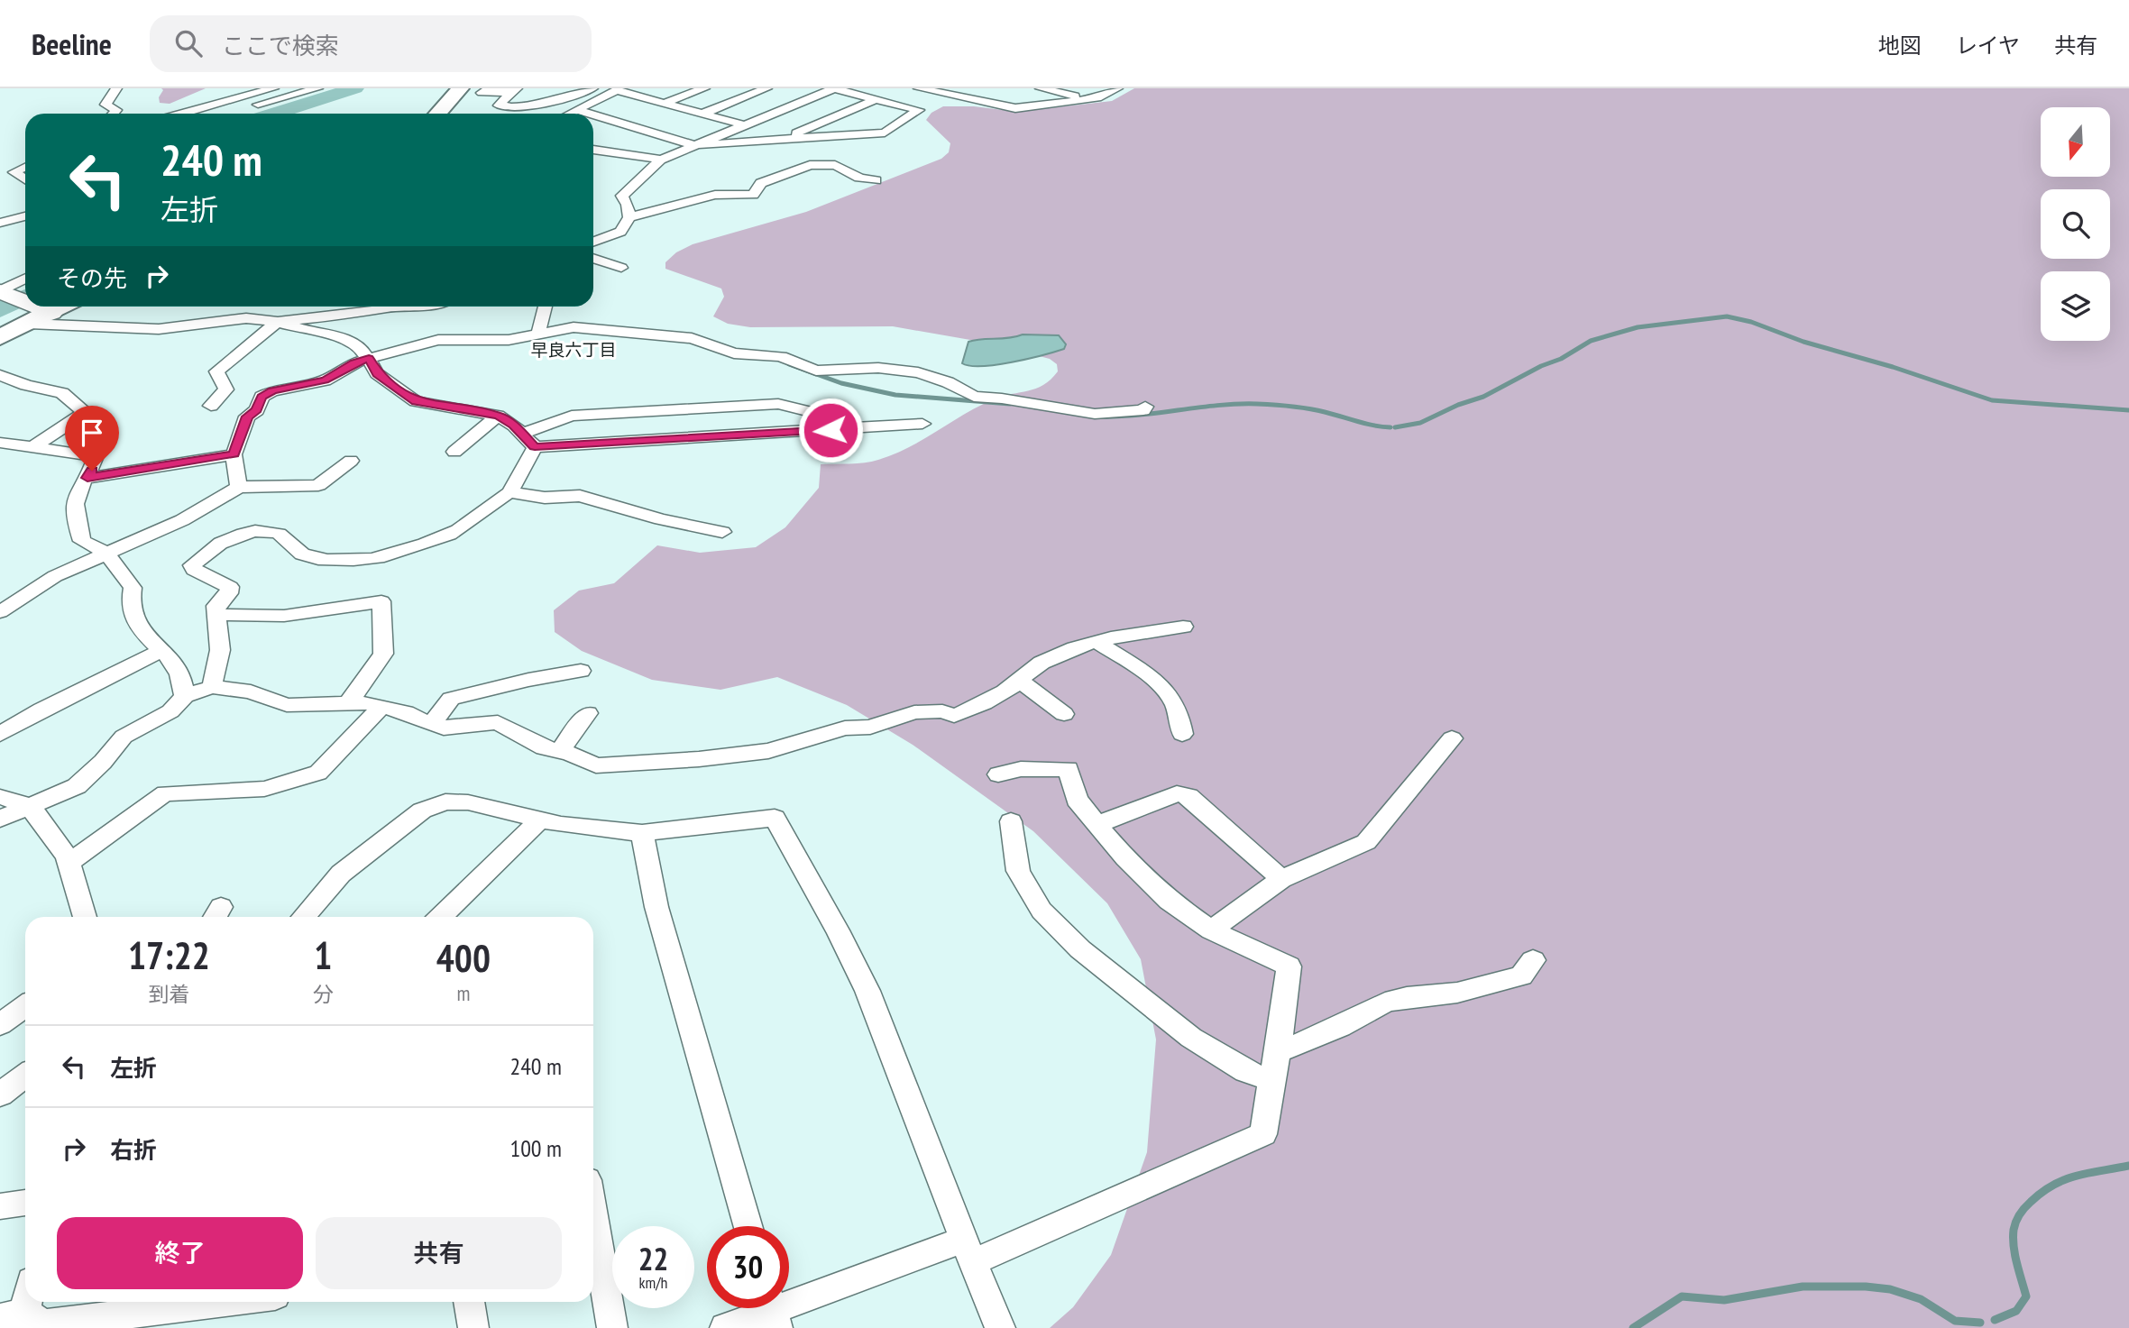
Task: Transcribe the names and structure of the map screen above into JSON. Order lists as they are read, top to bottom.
{
  "districts": ["早良六丁目"],
  "north": "bottom",
  "page": {
    "header": "Beeline",
    "search": "ここで検索",
    "nav": ["地図", "レイヤ", "共有"],
    "turn": ["240 m", "左折"],
    "then": "その先",
    "eta": [
      "17:22",
      "到着",
      "1",
      "分",
      "400",
      "m"
    ],
    "list": [
      {
        "name": "左折",
        "value": "240 m"
      },
      {
        "name": "右折",
        "value": "100 m"
      }
    ],
    "buttons": ["終了", "共有"],
    "speed": "22 km/h",
    "limit": "30"
  }
}
